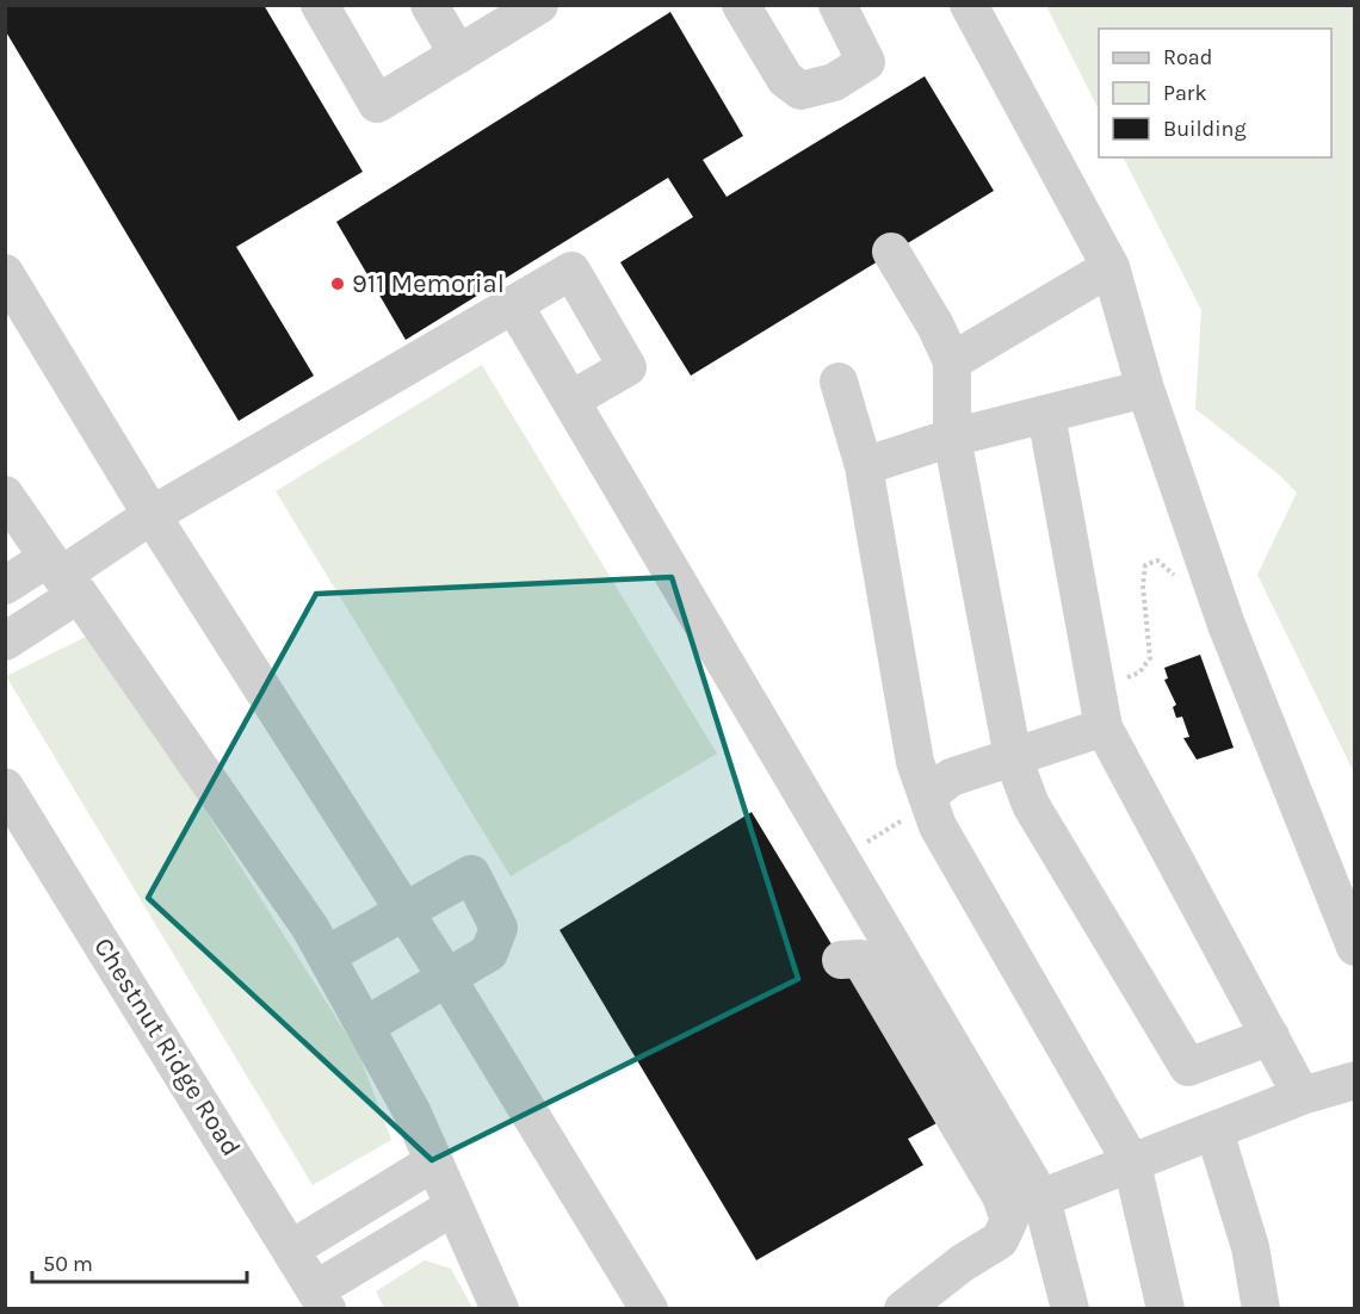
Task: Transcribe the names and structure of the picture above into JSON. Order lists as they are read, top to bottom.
{
  "streets": {
    "street": ["Chestnut Ridge Road"]
  },
  "places": ["911 Memorial"],
  "legend": ["Road", "Park", "Building"],
  "scale_bar": "50 m"
}
